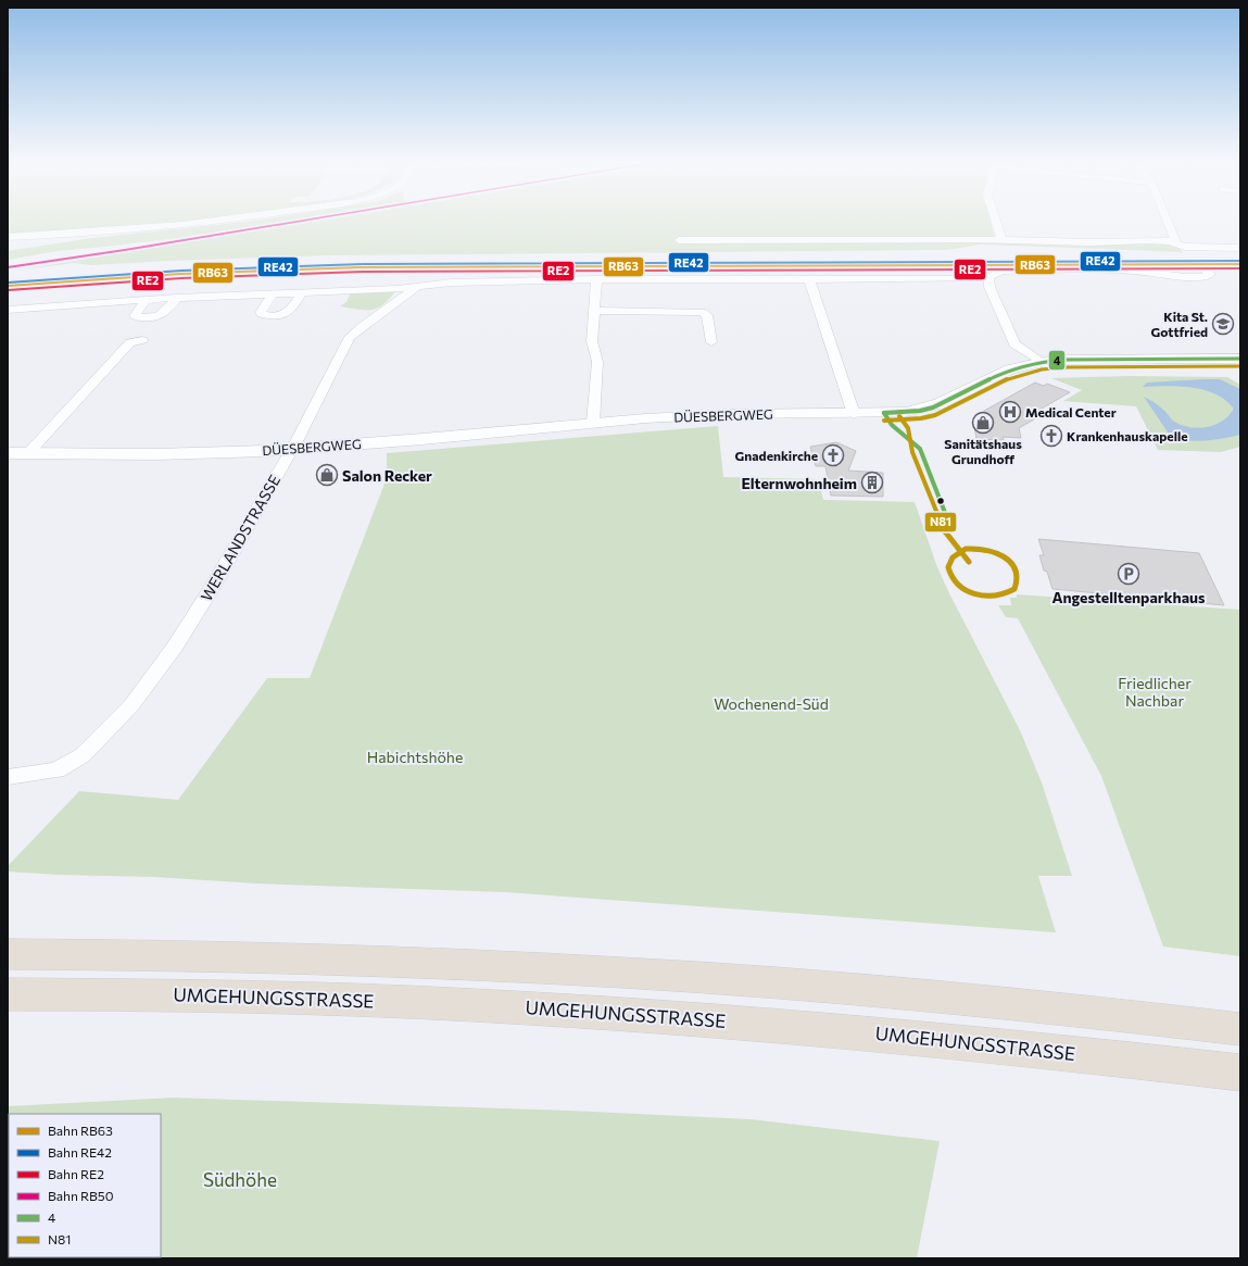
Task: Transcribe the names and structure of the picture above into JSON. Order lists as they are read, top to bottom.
{
  "streets": {
    "highway": ["UMGEHUNGSSTRASSE"],
    "street": ["DÜESBERGWEG", "WERLANDSTRASSE"]
  },
  "crossings": [
    ["DÜESBERGWEG", "WERLANDSTRASSE"]
  ],
  "parks": [
    "Friedlicher Nachbar",
    "Wochenend-Süd",
    "Habichtshöhe",
    "Südhöhe"
  ],
  "places": {
    "school or university": ["Kita St. Gottfried"],
    "hospital": ["Medical Center"],
    "shop": ["Sanitätshaus Grundhoff", "Salon Recker"],
    "church": ["Krankenhauskapelle", "Gnadenkirche"],
    "building": ["Elternwohnheim"],
    "parking": ["Angestelltenparkhaus"]
  },
  "lines": [
    "rail line RB50",
    "rail line RE42",
    "rail line RB63",
    "rail line RE2",
    "transit line 4",
    "transit line N81"
  ],
  "legend": [
    "Bahn RB63",
    "Bahn RE42",
    "Bahn RE2",
    "Bahn RB50",
    "4",
    "N81"
  ]
}
